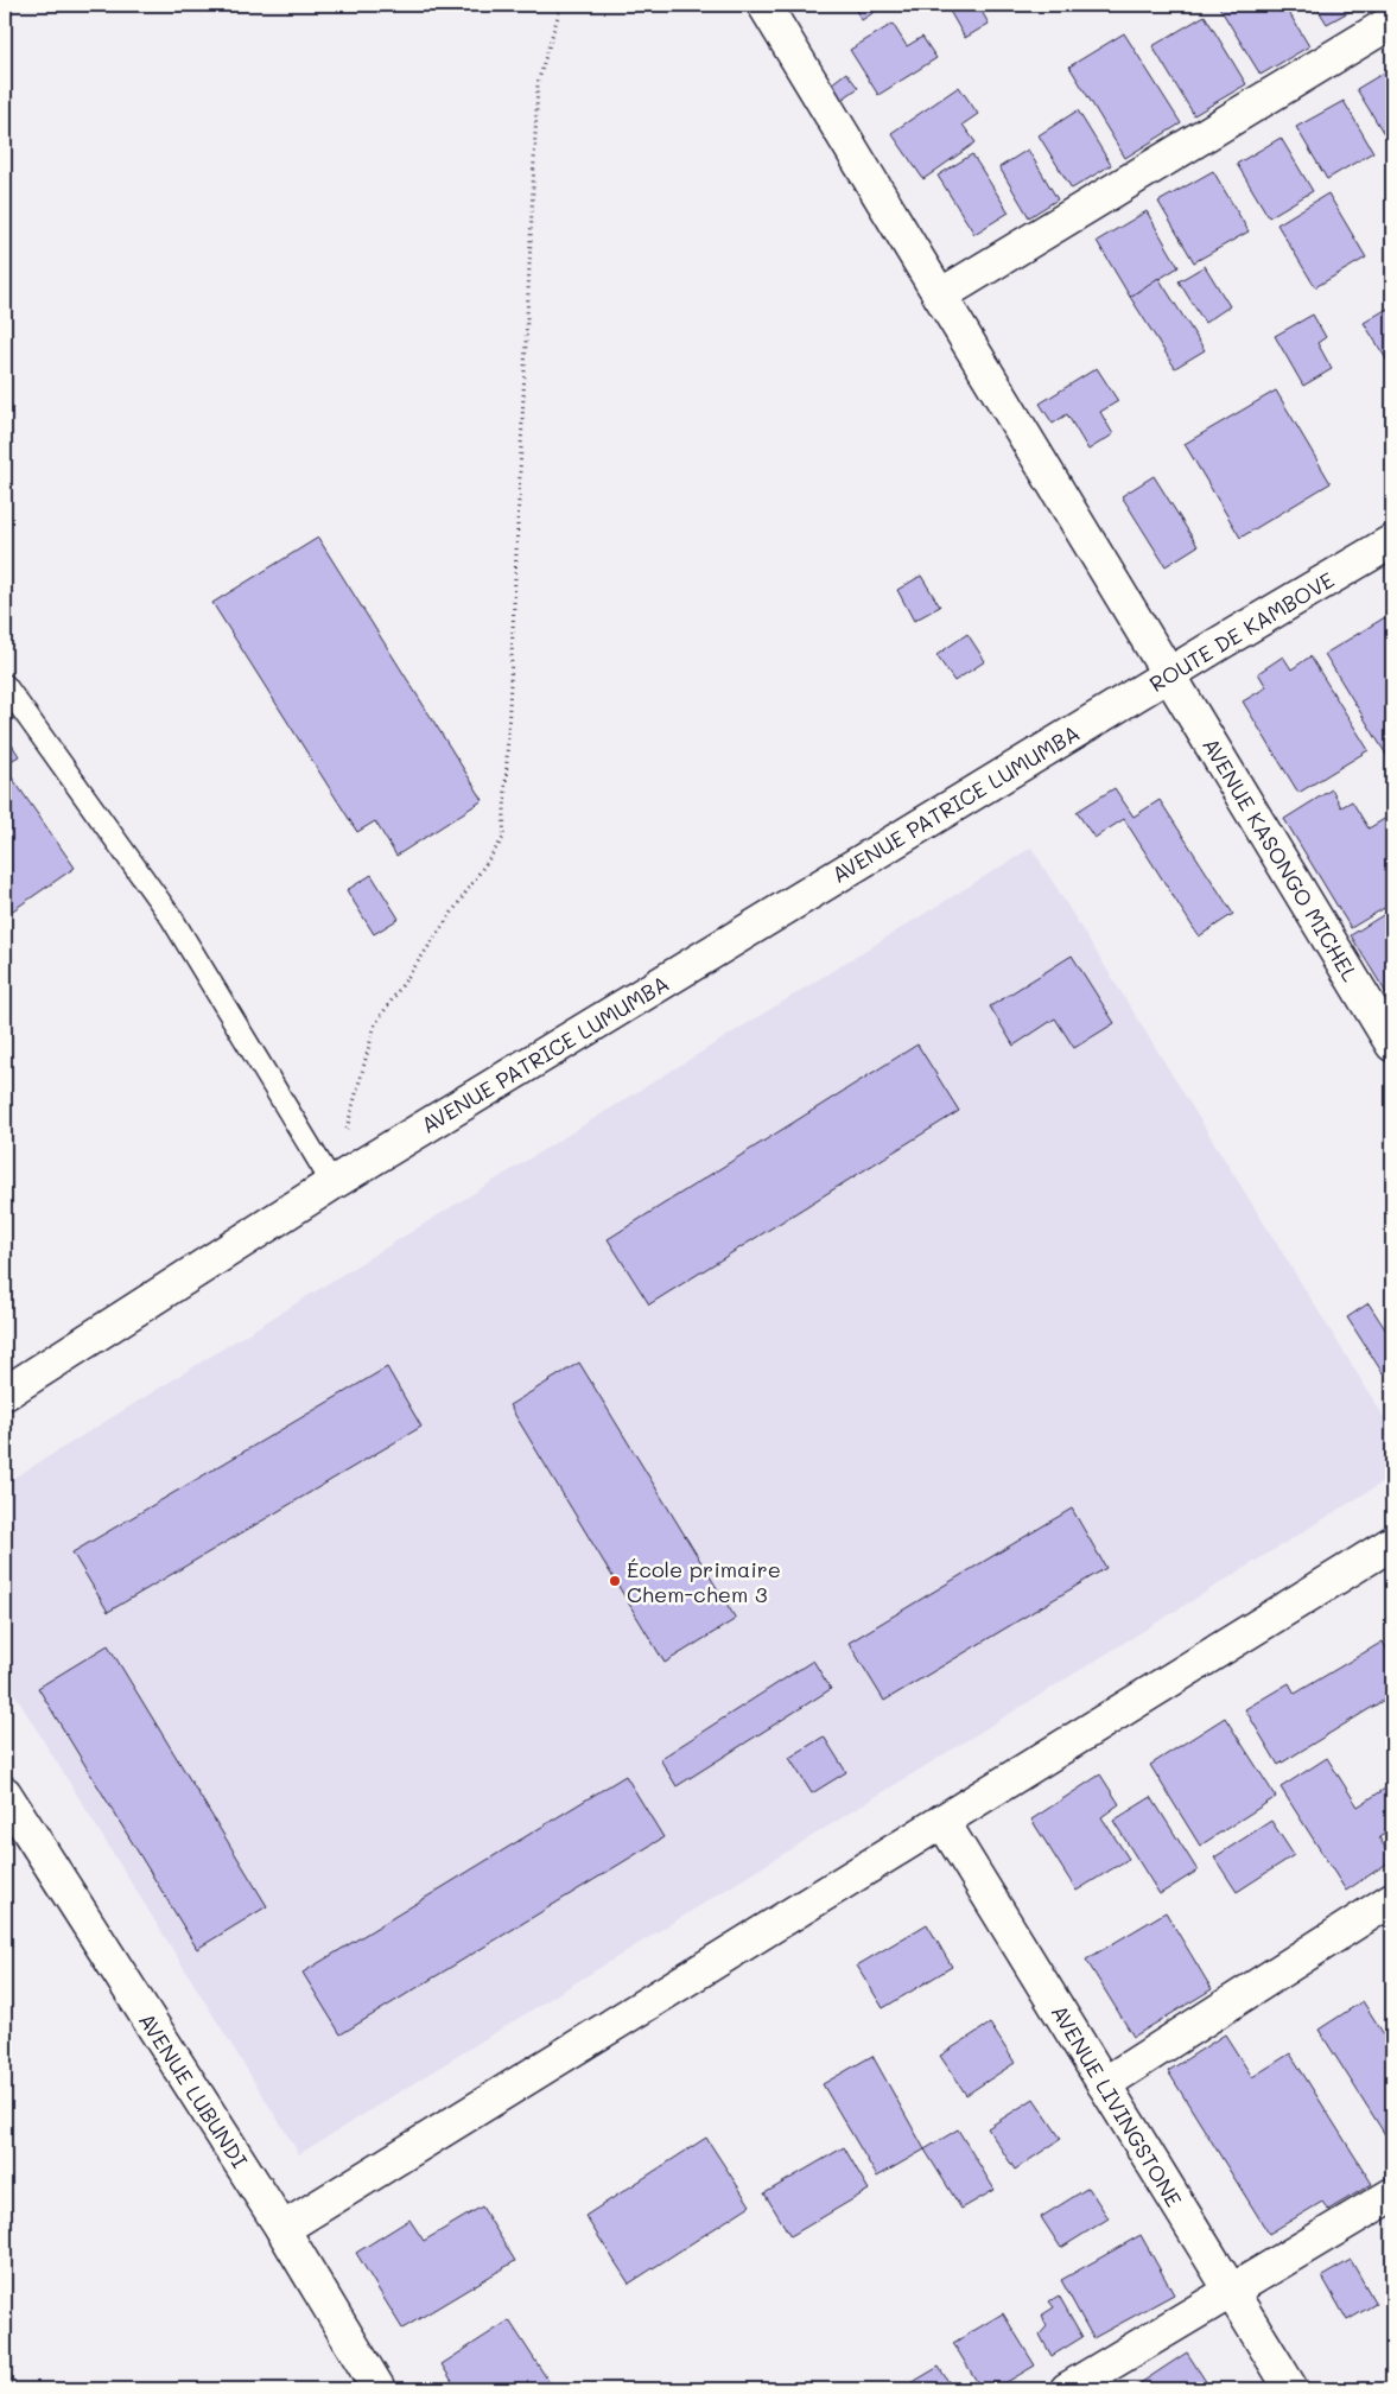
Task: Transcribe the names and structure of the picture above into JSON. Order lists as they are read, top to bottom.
{
  "streets": {
    "street": [
      "ROUTE DE KAMBOVE",
      "AVENUE PATRICE LUMUMBA",
      "AVENUE KASONGO MICHEL",
      "AVENUE LUBUNDI",
      "AVENUE LIVINGSTONE"
    ]
  },
  "crossings": [
    ["ROUTE DE KAMBOVE", "AVENUE PATRICE LUMUMBA"],
    ["ROUTE DE KAMBOVE", "AVENUE KASONGO MICHEL"]
  ],
  "places": ["École primaire Chem-chem 3"]
}
